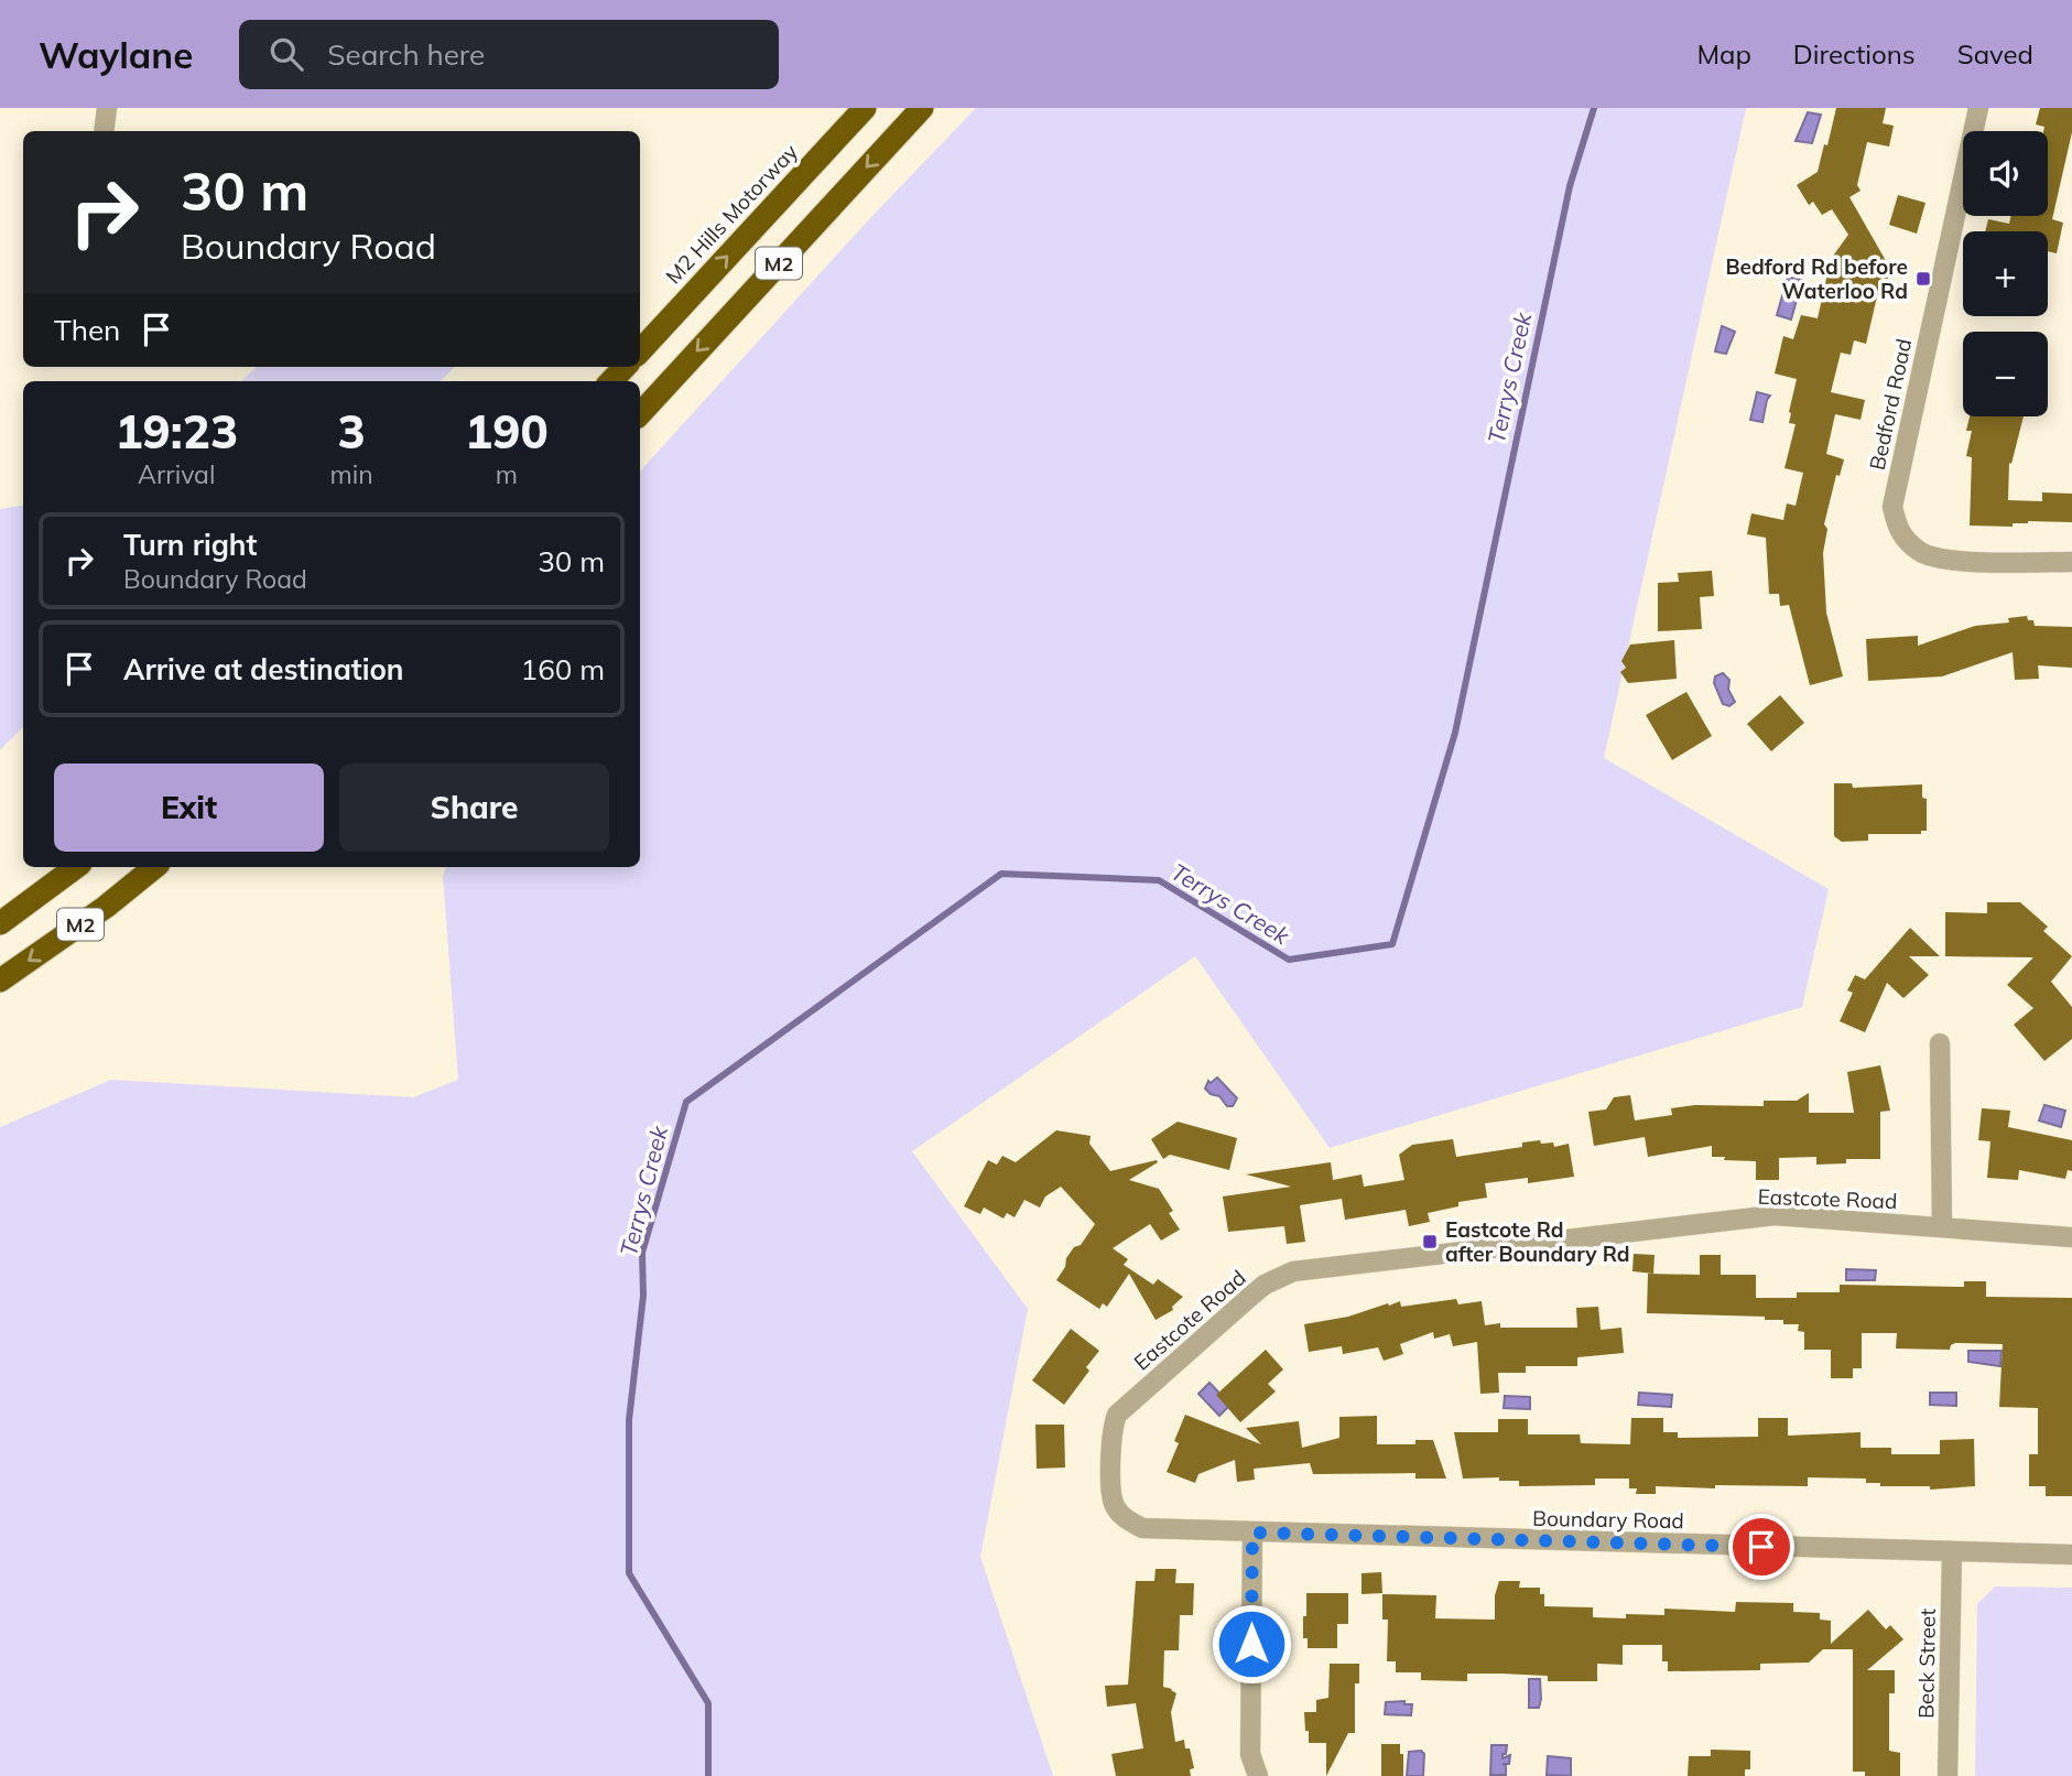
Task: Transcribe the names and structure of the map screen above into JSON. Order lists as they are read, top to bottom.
{
  "streets": {
    "highway": ["M2 Hills Motorway", "M2"],
    "street": [
      "Bedford Road",
      "Eastcote Road",
      "Boundary Road",
      "Beck Street"
    ]
  },
  "crossings": [
    ["Eastcote Road", "Boundary Road"],
    ["Boundary Road", "Beck Street"]
  ],
  "water": ["Terrys Creek"],
  "places": {
    "transit": ["Bedford Rd before Waterloo Rd", "Eastcote Rd after Boundary Rd"]
  },
  "page": {
    "header": "Waylane",
    "search": "Search here",
    "nav": ["Map", "Directions", "Saved"],
    "map_buttons": ["+", "−"],
    "turn": ["30 m", "Boundary Road"],
    "then": "Then",
    "eta": [
      "19:23",
      "Arrival",
      "3",
      "min",
      "190",
      "m"
    ],
    "list": [
      {
        "name": "Turn right",
        "note": "Boundary Road",
        "value": "30 m"
      },
      {
        "name": "Arrive at destination",
        "value": "160 m"
      }
    ],
    "buttons": ["Exit", "Share"]
  }
}
